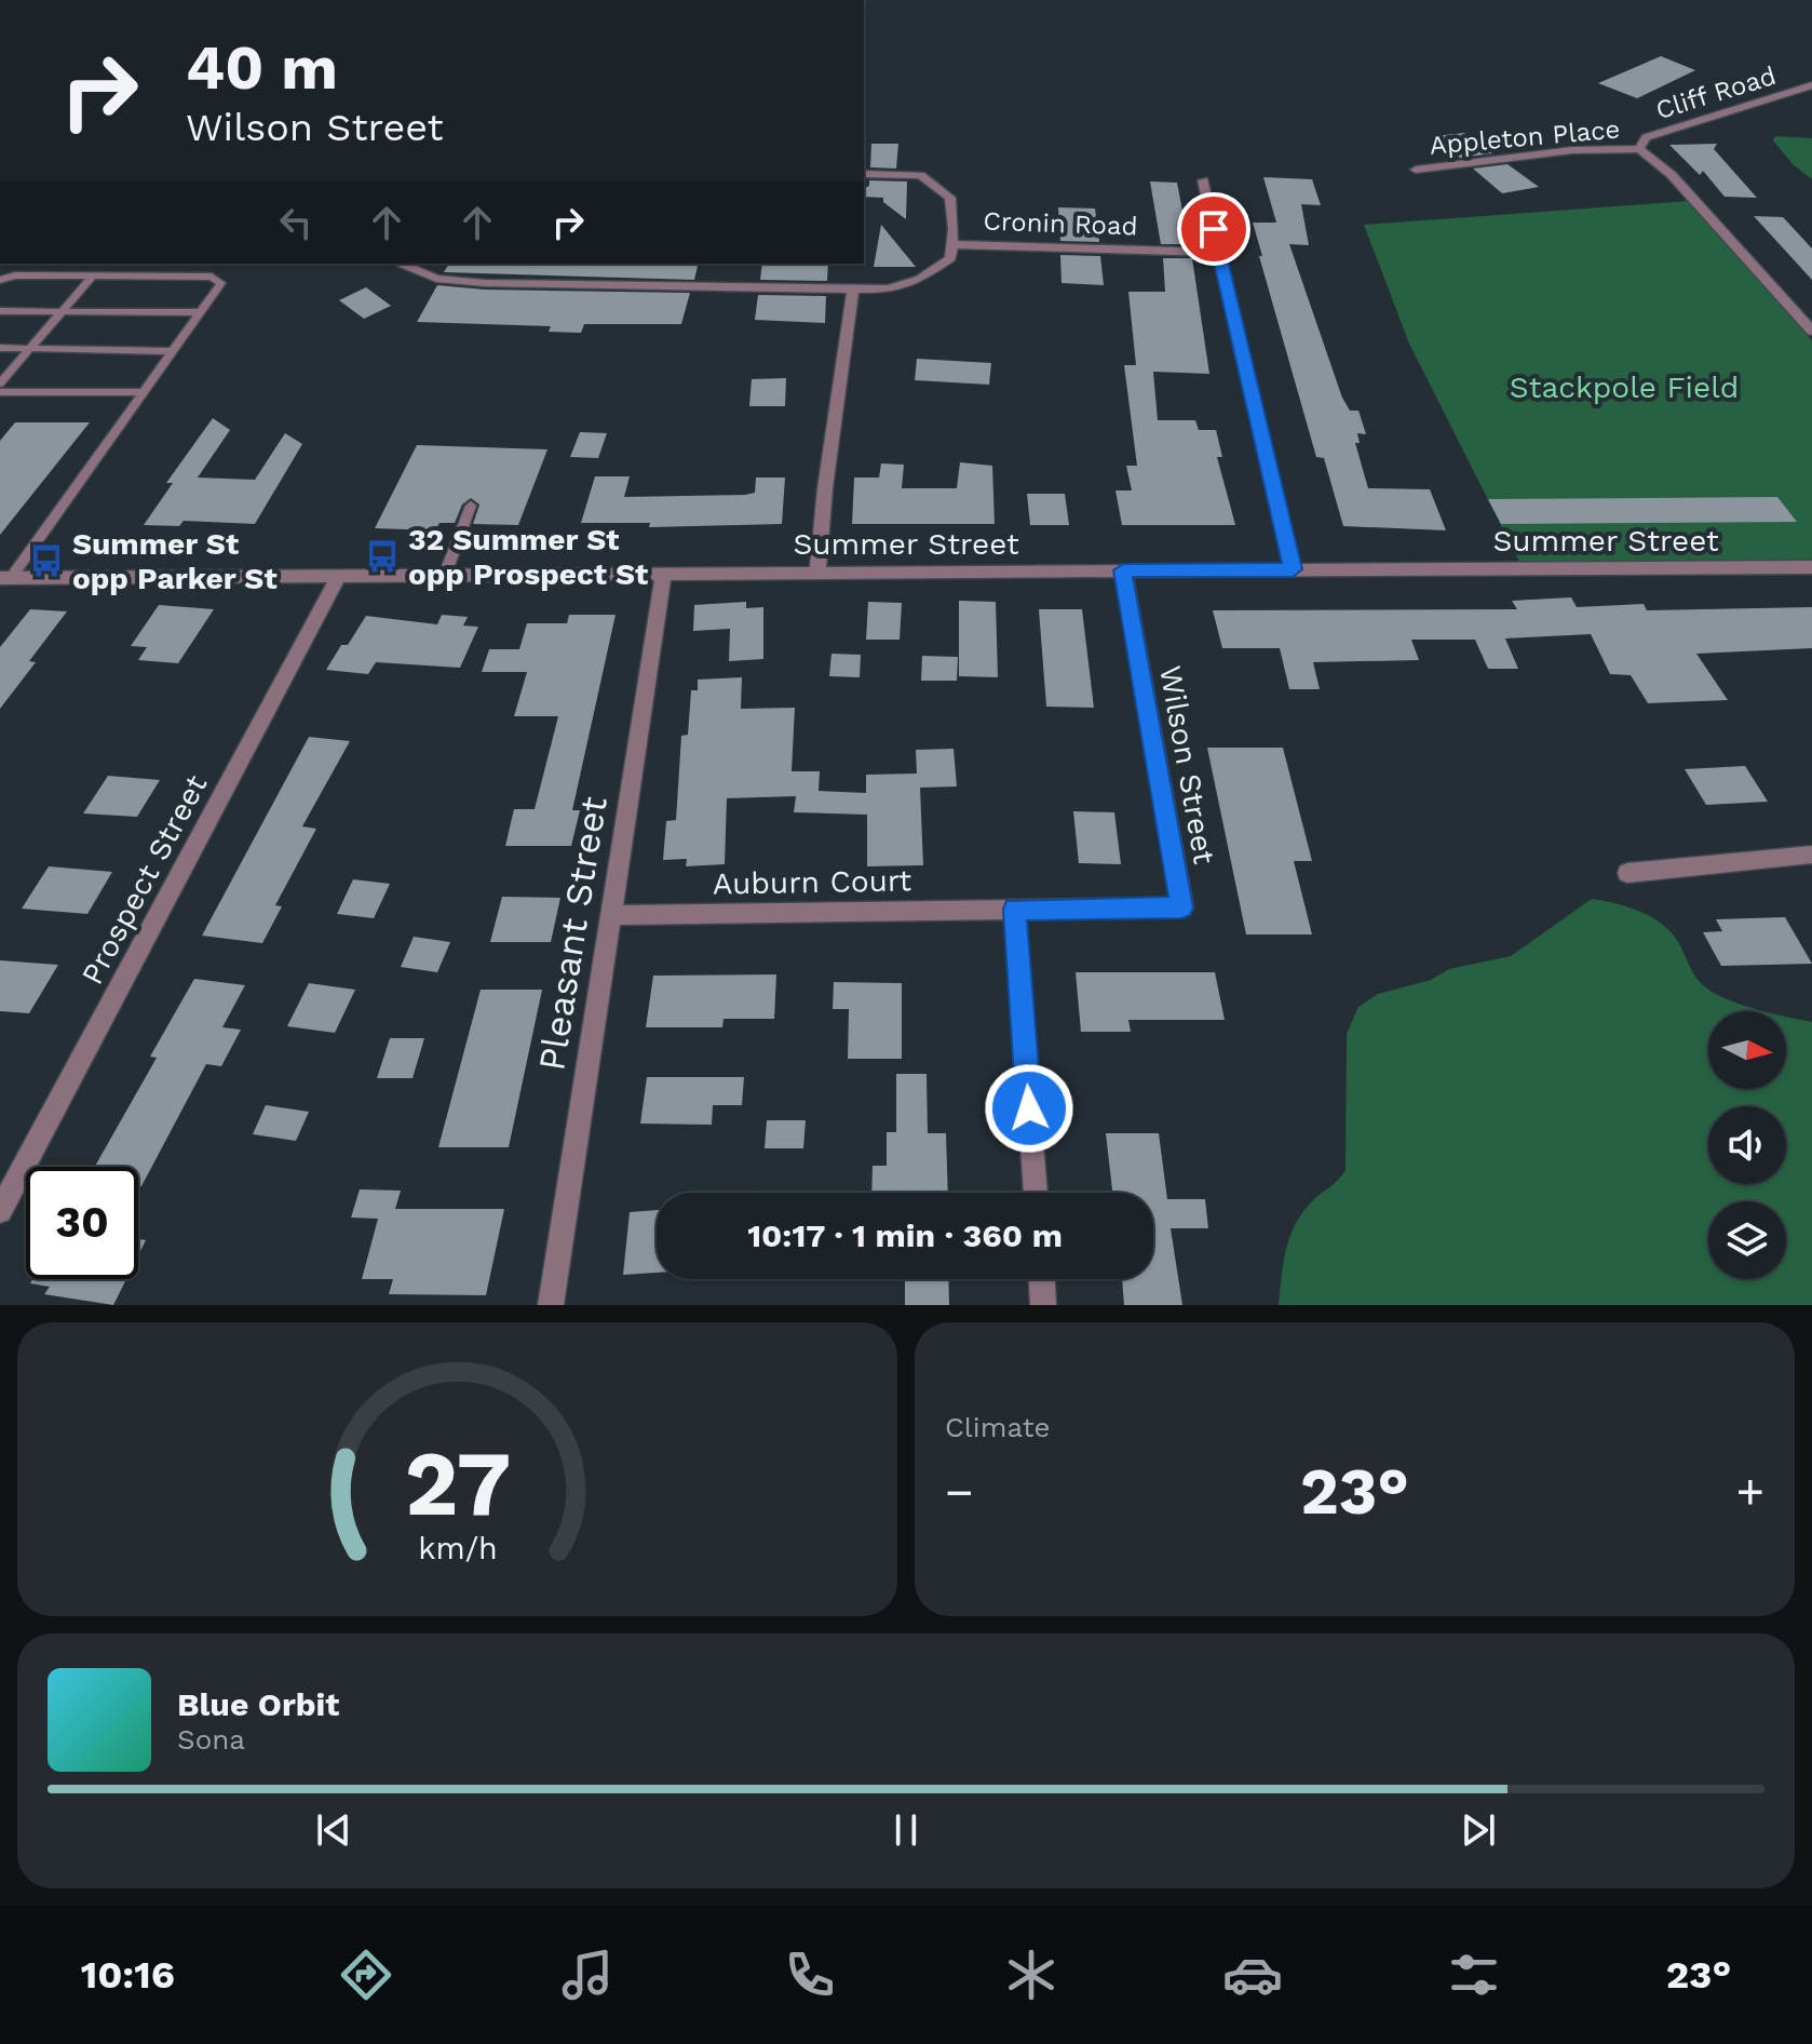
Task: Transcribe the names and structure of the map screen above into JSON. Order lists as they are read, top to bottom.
{
  "streets": {
    "street": [
      "Cliff Road",
      "Appleton Place",
      "Cronin Road",
      "Summer Street",
      "Wilson Street",
      "Prospect Street",
      "Auburn Court",
      "Pleasant Street"
    ]
  },
  "crossings": [
    ["Cliff Road", "Appleton Place"],
    ["Summer Street", "Wilson Street"],
    ["Summer Street", "Prospect Street"],
    ["Summer Street", "Pleasant Street"],
    ["Wilson Street", "Auburn Court"],
    ["Auburn Court", "Pleasant Street"]
  ],
  "parks": ["Stackpole Field"],
  "places": {
    "bus stop": ["32 Summer St opp Prospect St", "Summer St opp Parker St"]
  },
  "north": "right",
  "page": {
    "turn": ["40 m", "Wilson Street"],
    "limit": "30",
    "trip": "10:17 · 1 min · 360 m",
    "tile": "Climate",
    "heat": ["−", "23°", "+"],
    "song": ["Blue Orbit", "Sona"],
    "tabs": ["10:16", "23°"],
    "gauge": ["27", "km/h"]
  }
}
